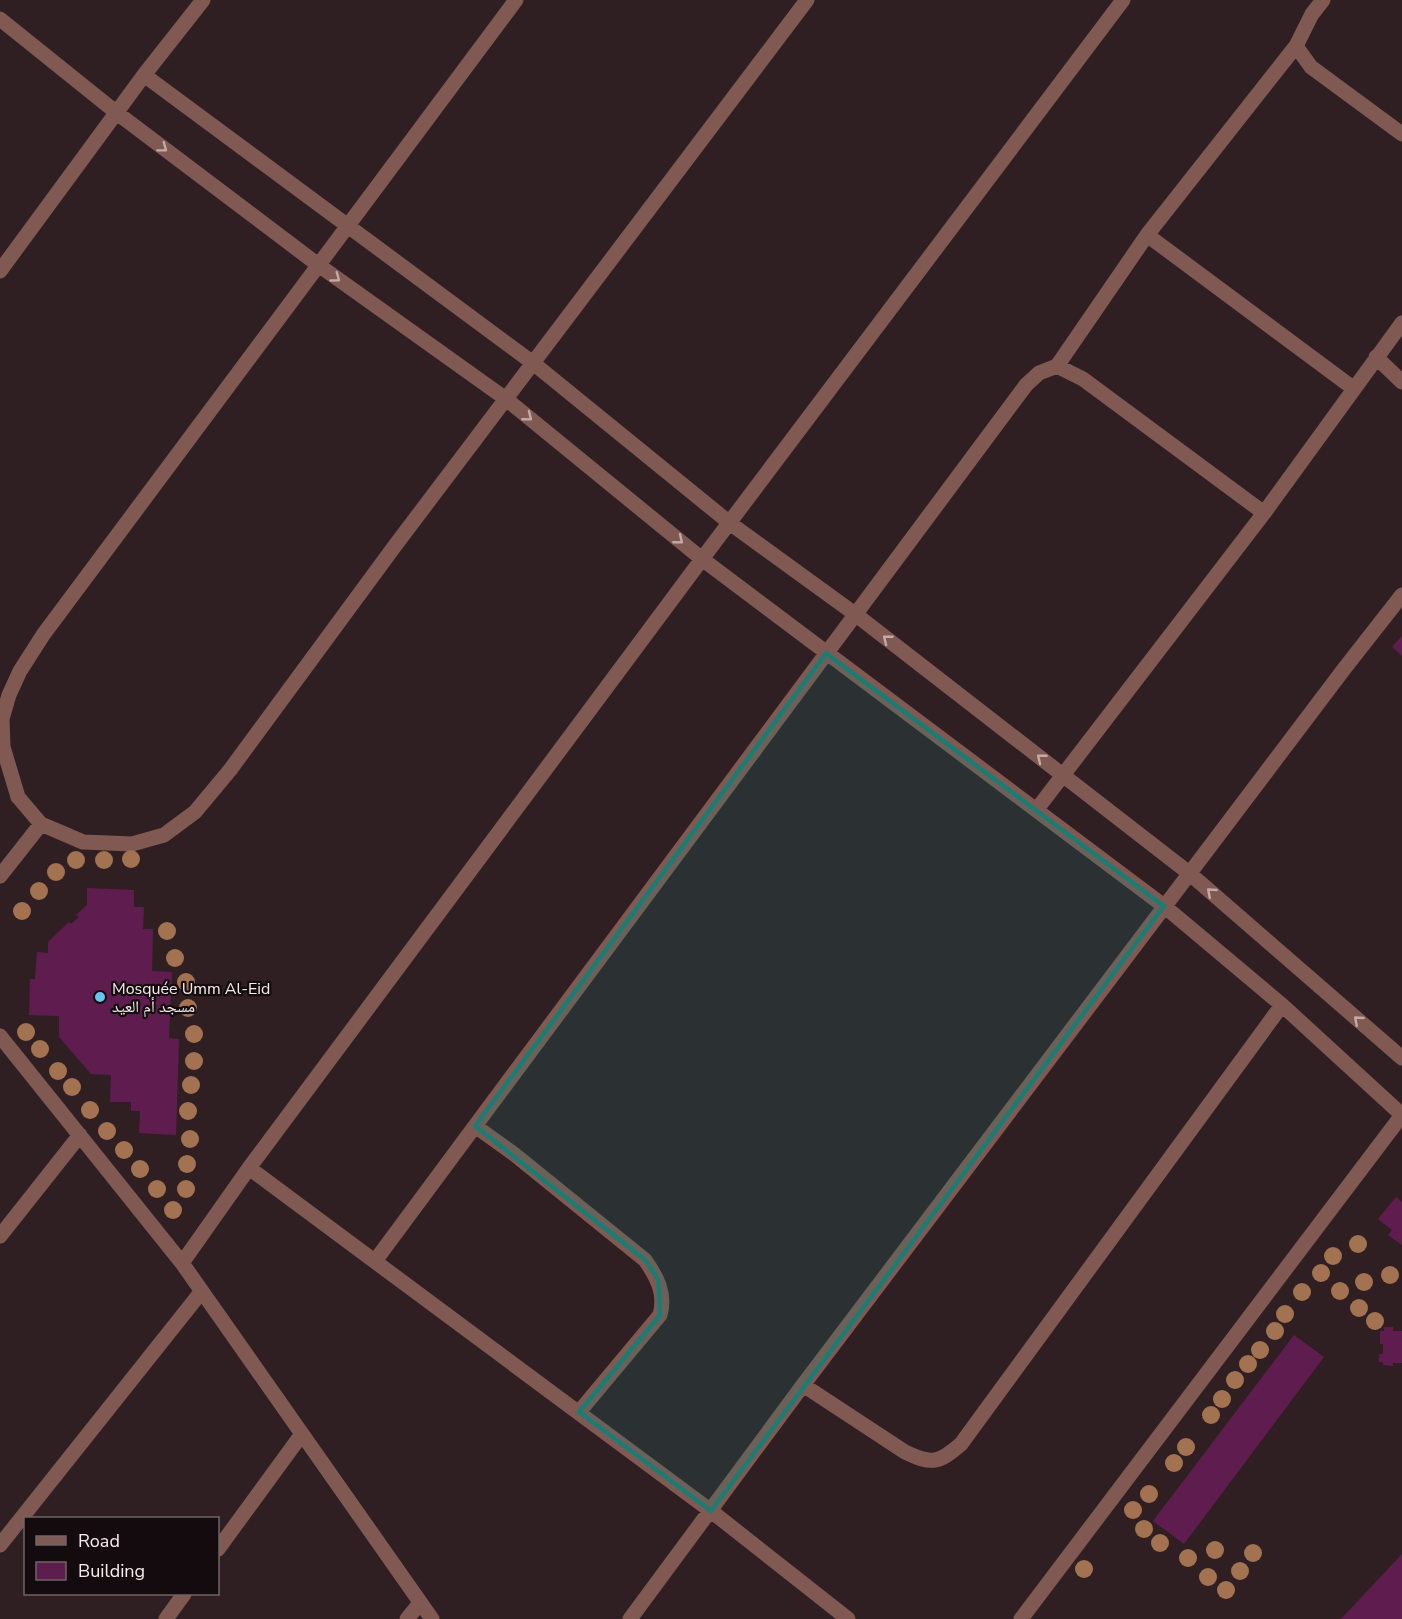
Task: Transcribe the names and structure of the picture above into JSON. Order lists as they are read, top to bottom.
{
  "places": ["Mosquée Umm Al-Eid مسجد أم العيد"],
  "legend": ["Road", "Building"]
}
